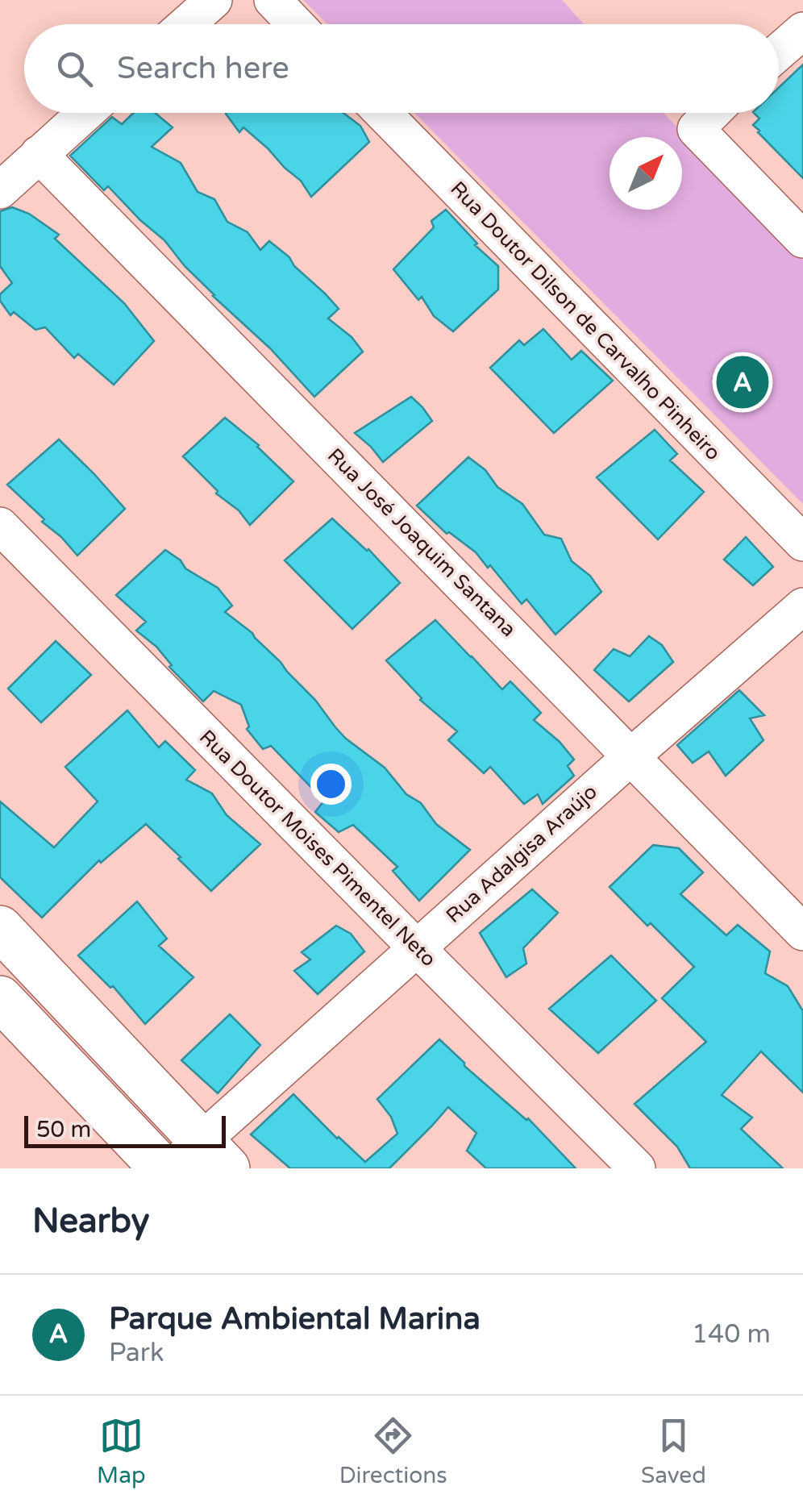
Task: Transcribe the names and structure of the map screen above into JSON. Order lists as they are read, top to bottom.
{
  "streets": {
    "street": [
      "Rua Doutor Dilson de Carvalho Pinheiro",
      "Rua José Joaquim Santana",
      "Rua Doutor Moises Pimentel Neto",
      "Rua Adalgisa Araújo"
    ]
  },
  "crossings": [
    ["Rua José Joaquim Santana", "Rua Adalgisa Araújo"],
    ["Rua Doutor Moises Pimentel Neto", "Rua Adalgisa Araújo"]
  ],
  "scale_bar": "50 m",
  "north": "top right",
  "page": {
    "search": "Search here",
    "pins": "A",
    "scale": "50 m",
    "heading": "Nearby",
    "list": [
      {
        "mark": "A",
        "name": "Parque Ambiental Marina",
        "note": "Park",
        "value": "140 m"
      }
    ],
    "nav": ["Map", "Directions", "Saved"]
  }
}
